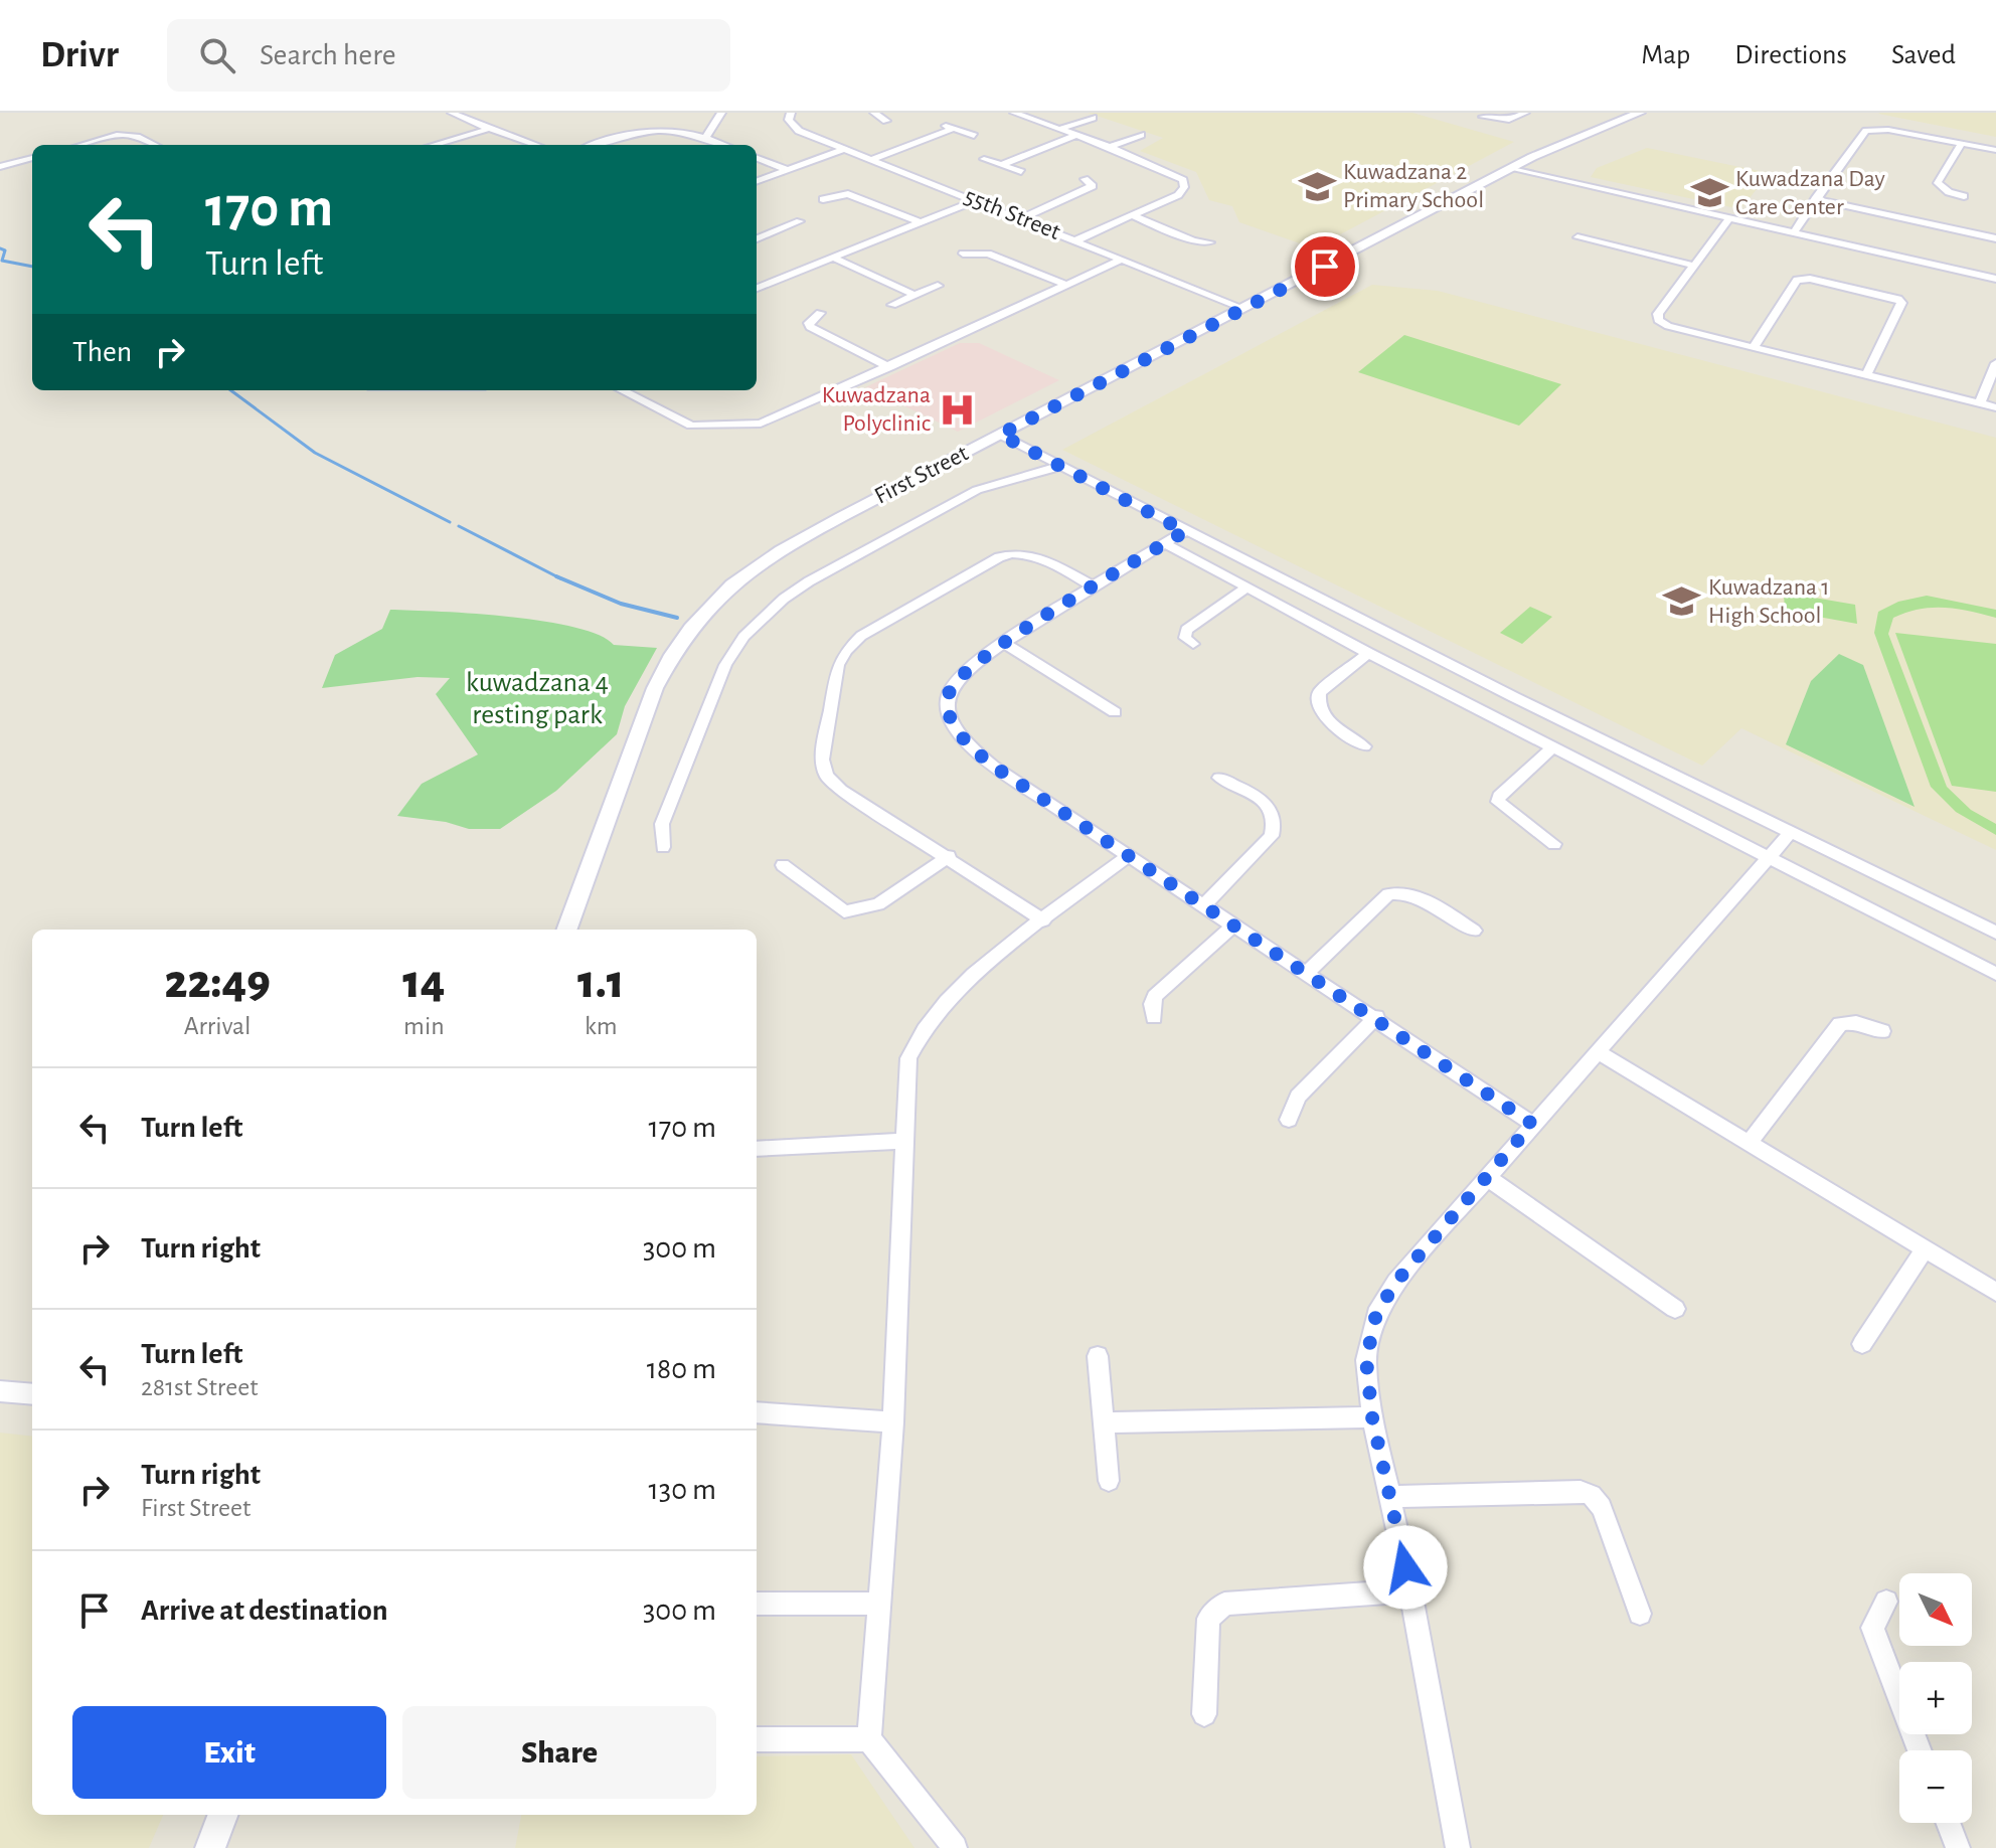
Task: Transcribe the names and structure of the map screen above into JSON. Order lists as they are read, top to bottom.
{
  "streets": {
    "street": ["55th Street", "First Street"]
  },
  "crossings": [
    ["55th Street", "First Street"]
  ],
  "parks": ["kuwadzana 4 resting park"],
  "places": {
    "school or university": ["Kuwadzana 2 Primary School", "Kuwadzana Day Care Center", "Kuwadzana 1 High School"],
    "hospital": ["Kuwadzana Polyclinic"]
  },
  "north": "bottom right",
  "page": {
    "header": "Drivr",
    "search": "Search here",
    "nav": ["Map", "Directions", "Saved"],
    "turn": ["170 m", "Turn left"],
    "then": "Then",
    "eta": [
      "22:49",
      "Arrival",
      "14",
      "min",
      "1.1",
      "km"
    ],
    "list": [
      {
        "name": "Turn left",
        "value": "170 m"
      },
      {
        "name": "Turn right",
        "value": "300 m"
      },
      {
        "name": "Turn left",
        "note": "281st Street",
        "value": "180 m"
      },
      {
        "name": "Turn right",
        "note": "First Street",
        "value": "130 m"
      },
      {
        "name": "Arrive at destination",
        "value": "300 m"
      }
    ],
    "map_buttons": ["+", "−"],
    "buttons": ["Exit", "Share"]
  }
}
